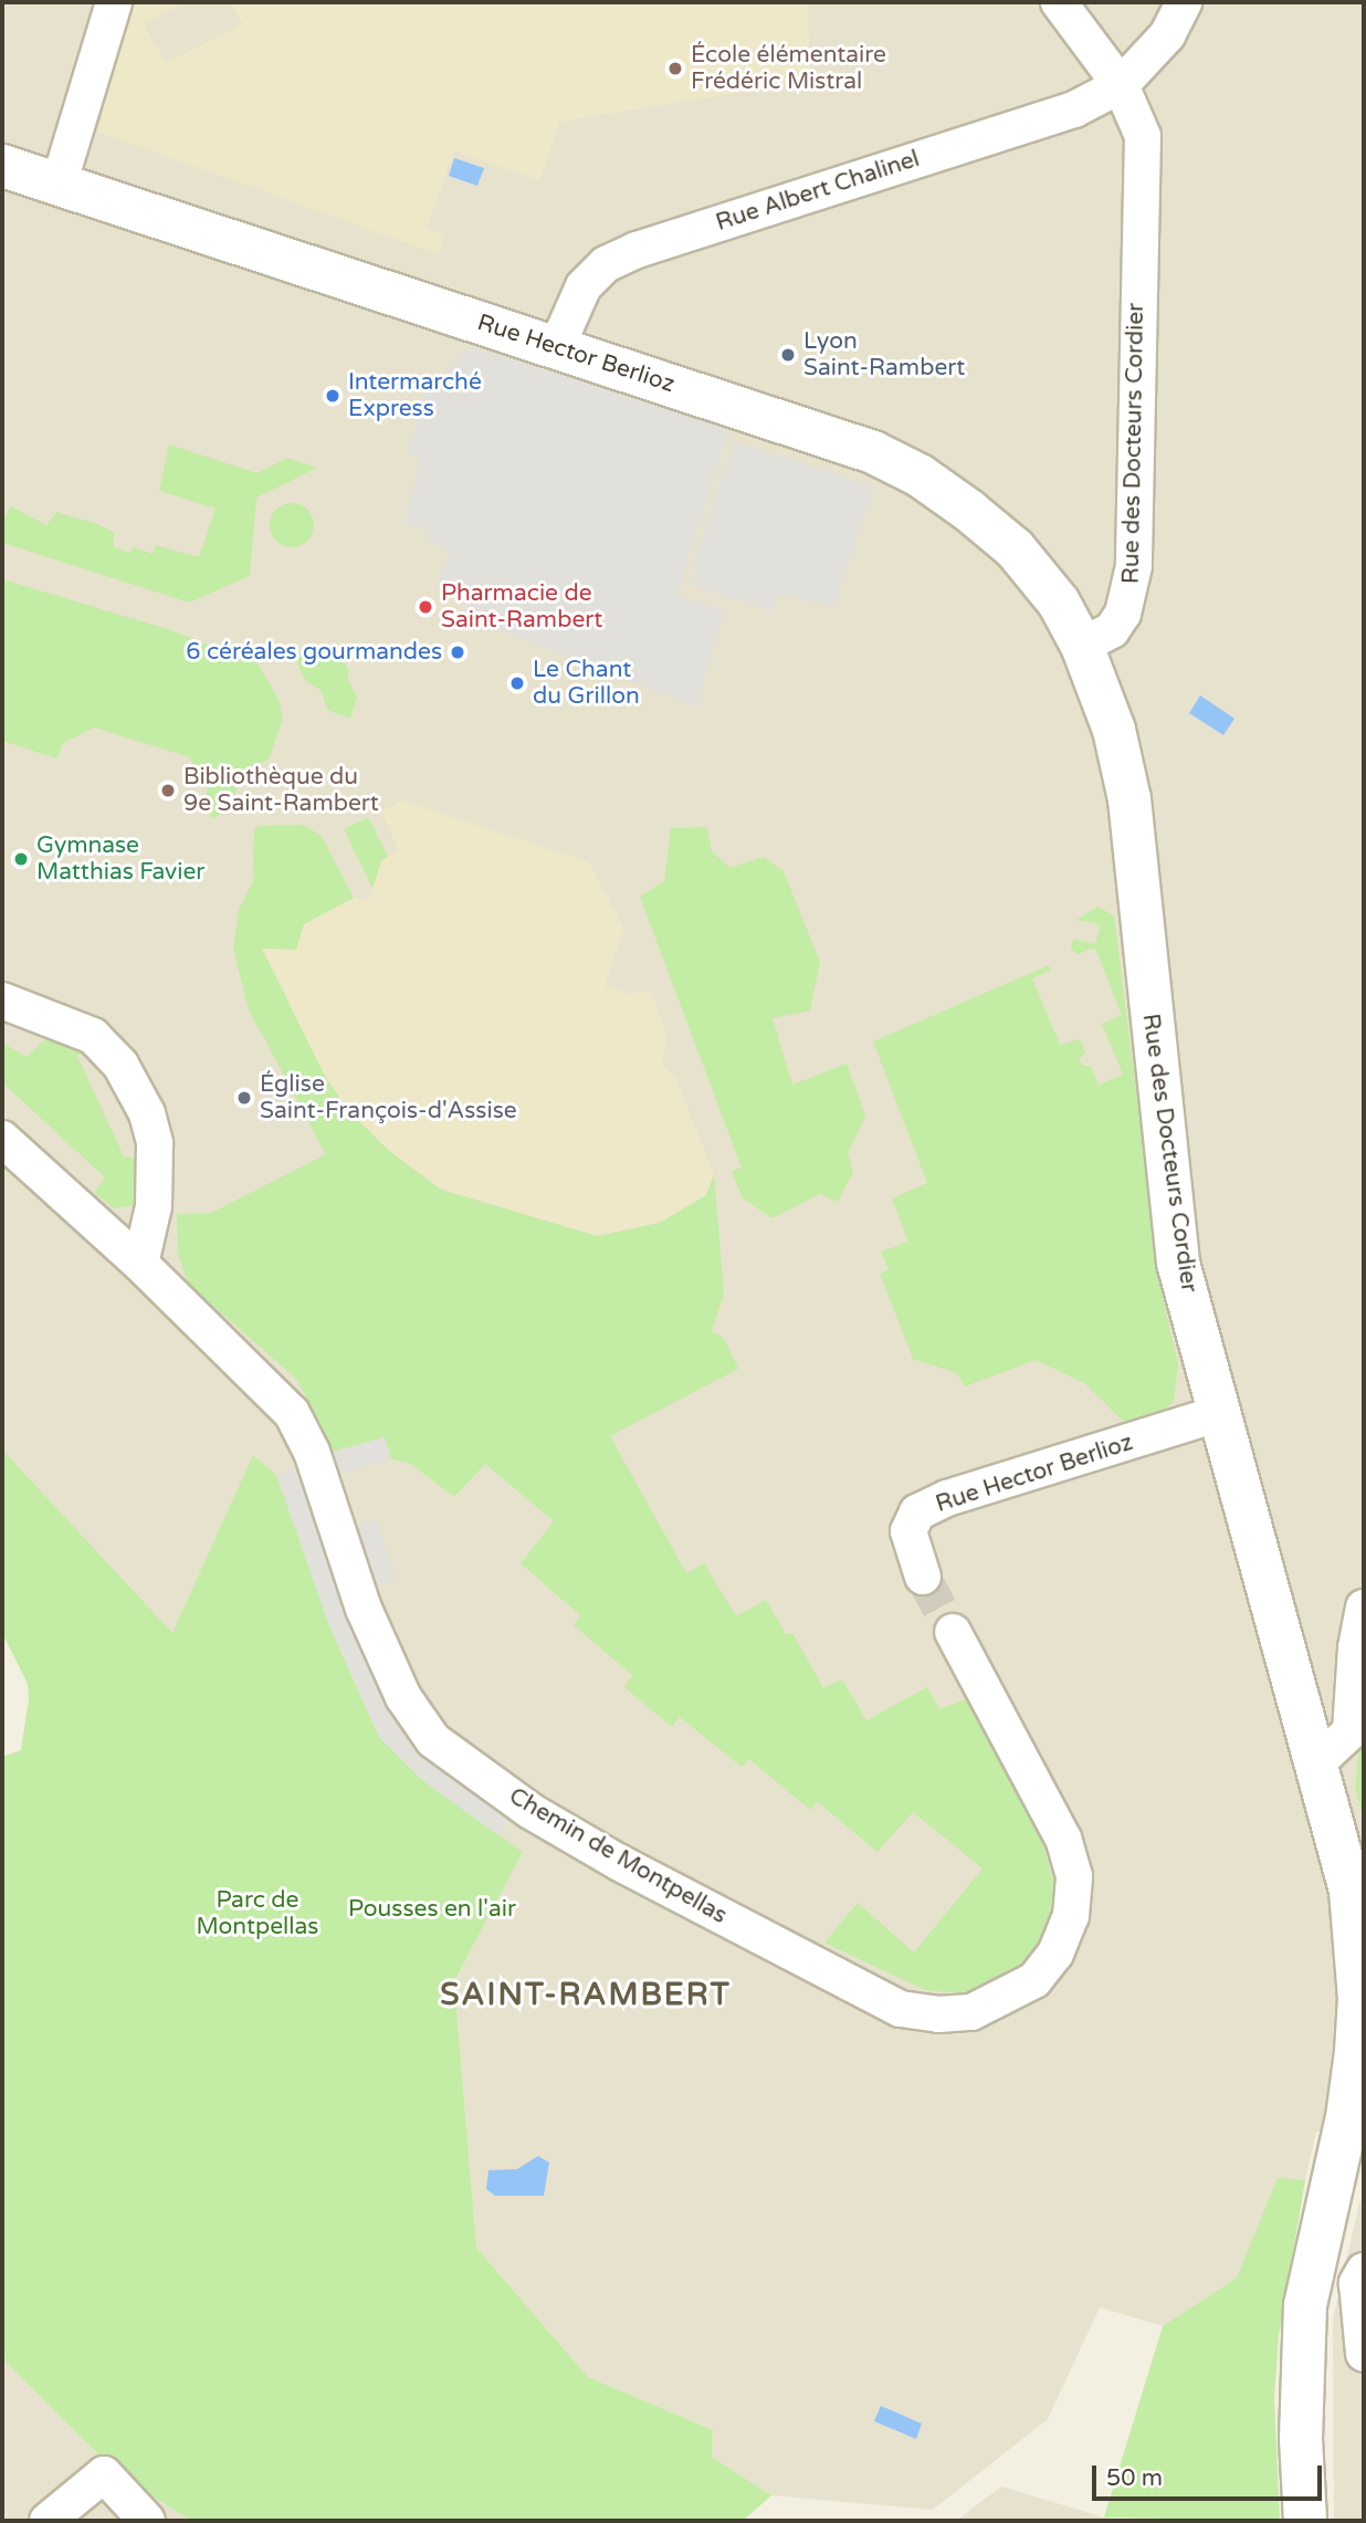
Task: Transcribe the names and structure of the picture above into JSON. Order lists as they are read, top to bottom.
{
  "streets": {
    "street": [
      "Rue Albert Chalinel",
      "Rue Hector Berlioz",
      "Rue des Docteurs Cordier",
      "Chemin de Montpellas"
    ]
  },
  "crossings": [
    ["Rue Albert Chalinel", "Rue Hector Berlioz"],
    ["Rue Albert Chalinel", "Rue des Docteurs Cordier"],
    ["Rue Hector Berlioz", "Rue des Docteurs Cordier"]
  ],
  "districts": ["SAINT-RAMBERT"],
  "parks": ["Parc de Montpellas", "Pousses en l'air"],
  "places": [
    "École élémentaire Frédéric Mistral",
    "Lyon Saint-Rambert",
    "Intermarché Express",
    "Pharmacie de Saint-Rambert",
    "6 céréales gourmandes",
    "Le Chant du Grillon",
    "Bibliothèque du 9e Saint-Rambert",
    "Gymnase Matthias Favier",
    "Église Saint-François-d'Assise"
  ],
  "scale_bar": "50 m"
}
